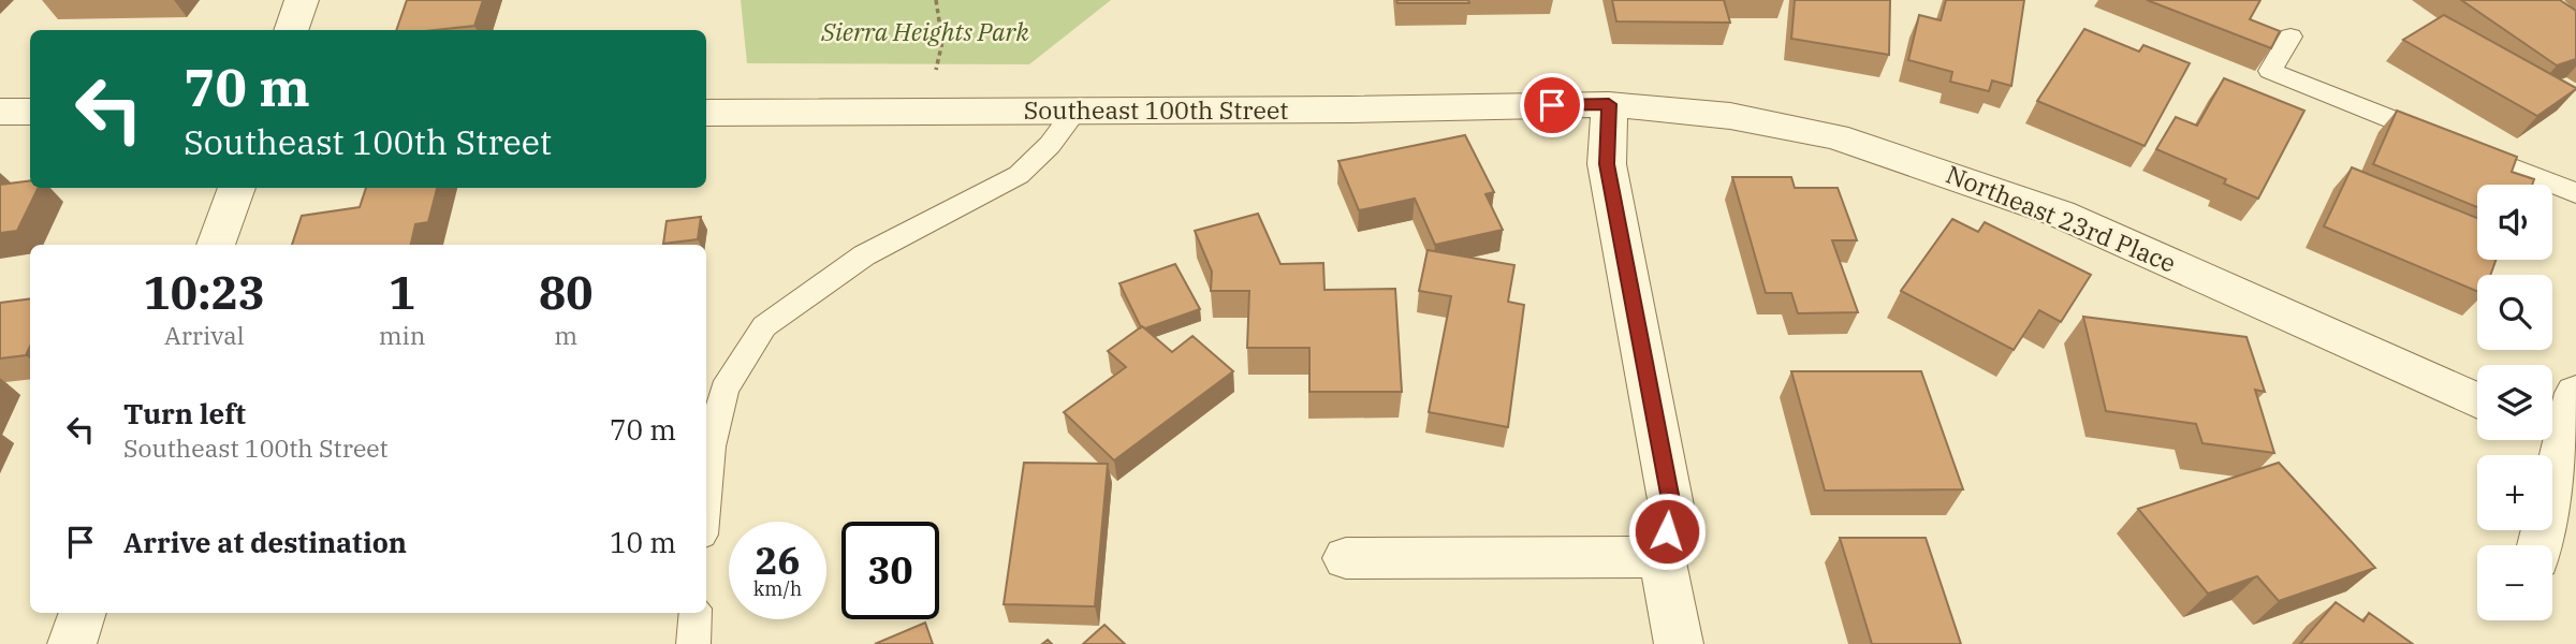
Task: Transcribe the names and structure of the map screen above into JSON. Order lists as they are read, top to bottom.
{
  "streets": {
    "street": ["Southeast 100th Street", "Northeast 23rd Place"]
  },
  "crossings": [
    ["Southeast 100th Street", "Northeast 23rd Place"]
  ],
  "parks": ["Sierra Heights Park"],
  "page": {
    "turn": ["70 m", "Southeast 100th Street"],
    "map_buttons": ["+", "−"],
    "eta": [
      "10:23",
      "Arrival",
      "1",
      "min",
      "80",
      "m"
    ],
    "list": [
      {
        "name": "Turn left",
        "note": "Southeast 100th Street",
        "value": "70 m"
      },
      {
        "name": "Arrive at destination",
        "value": "10 m"
      }
    ],
    "speed": "26 km/h",
    "limit": "30"
  }
}
